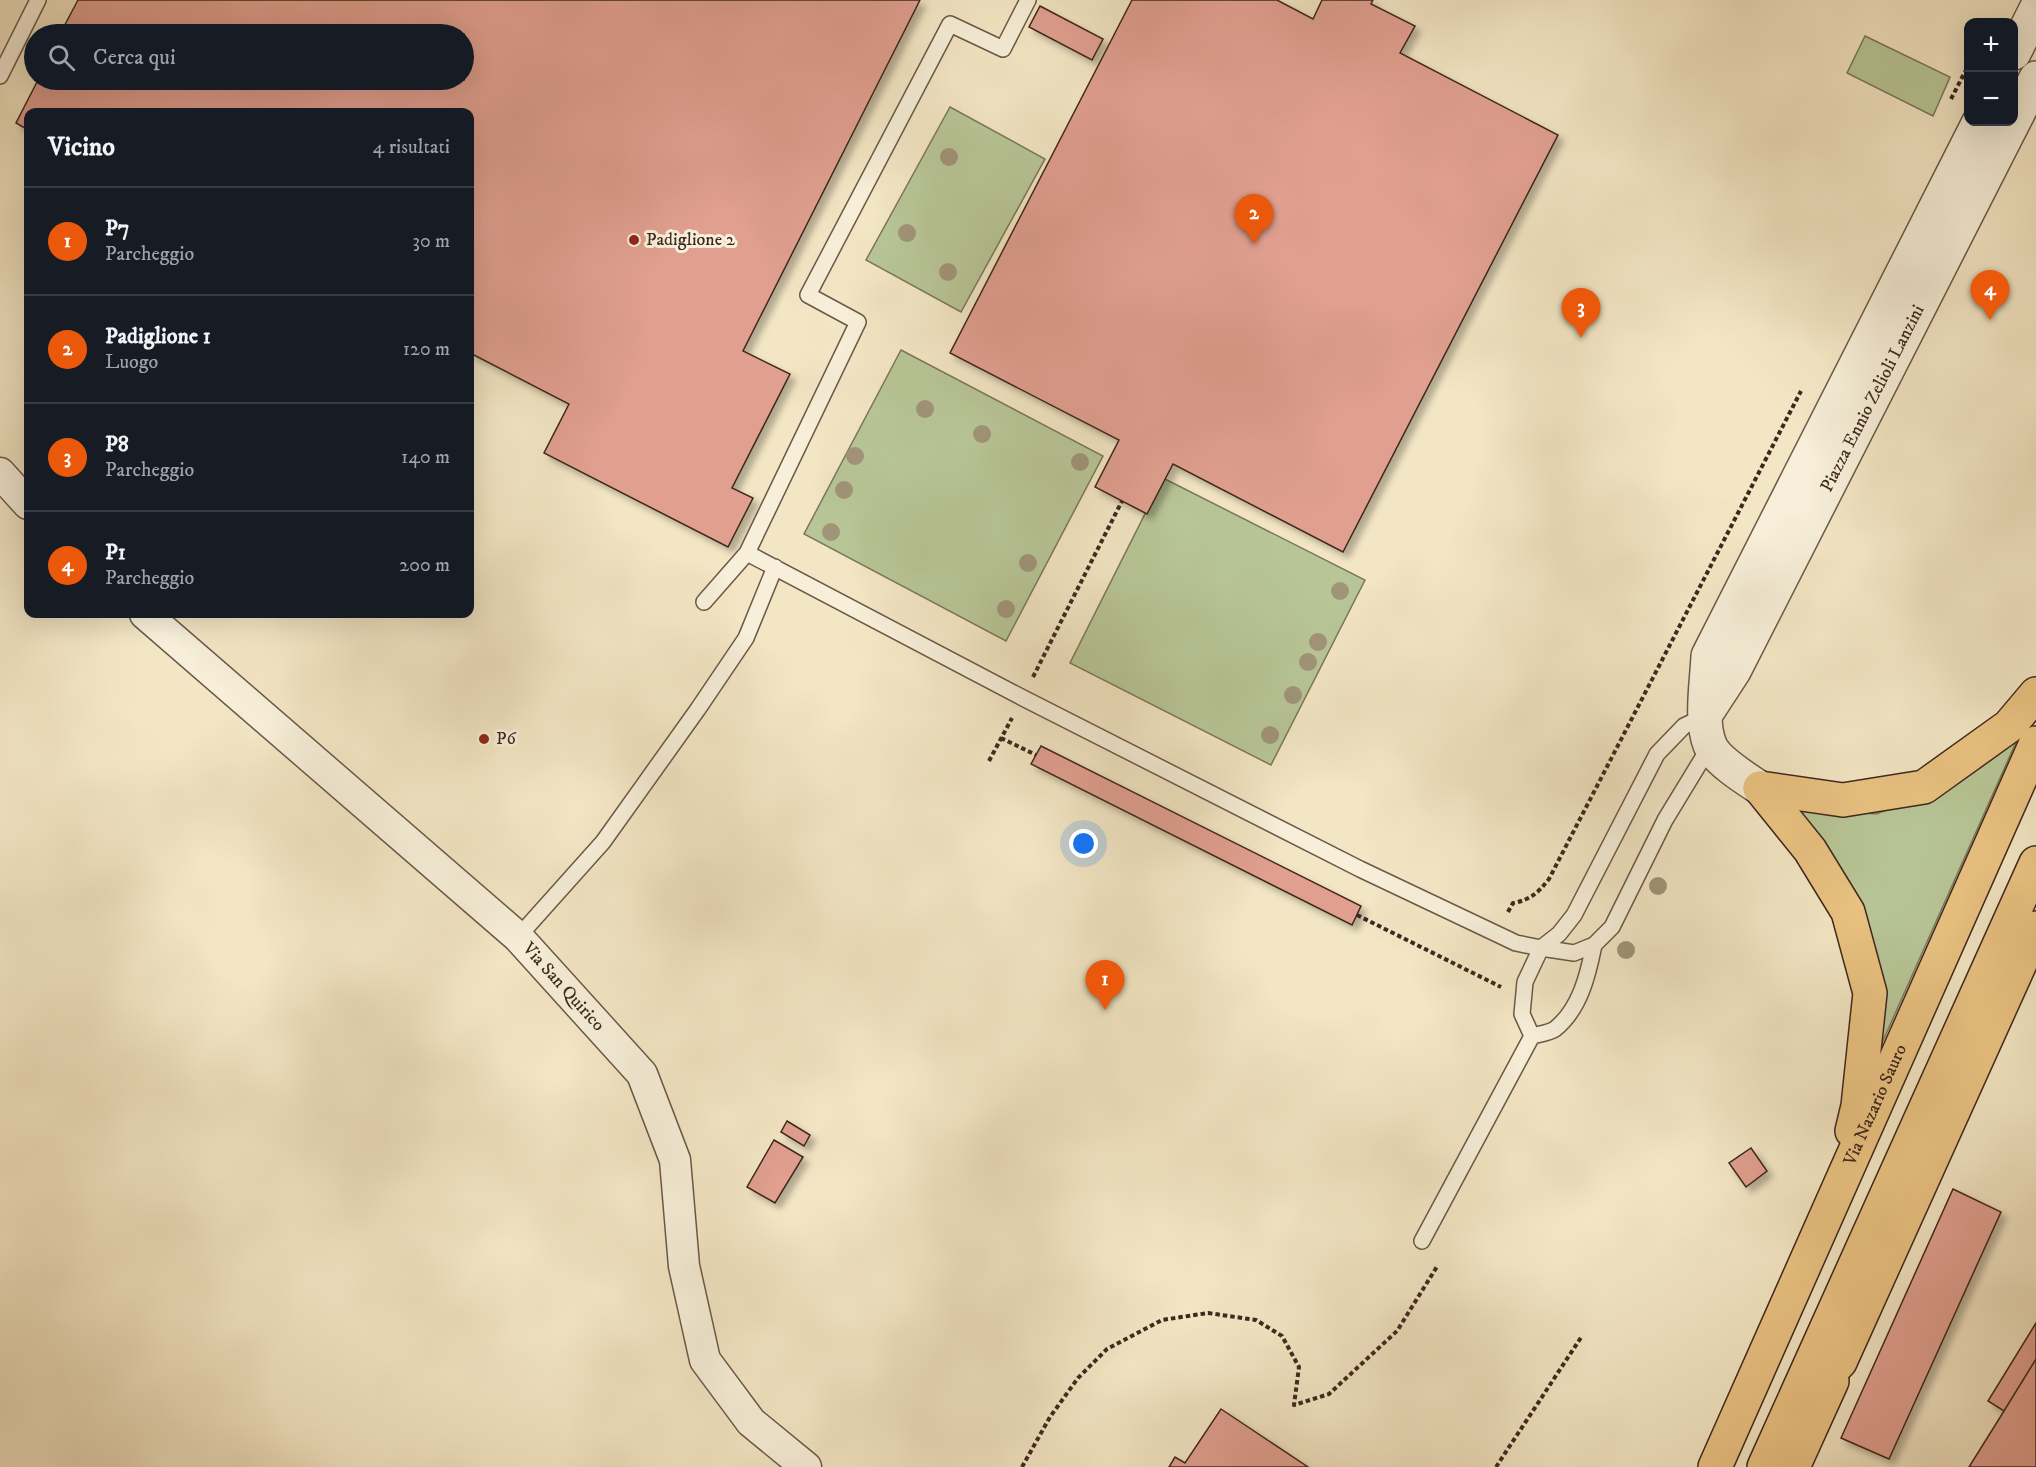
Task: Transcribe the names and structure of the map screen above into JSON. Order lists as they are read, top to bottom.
{
  "streets": {
    "highway": ["Via Nazario Sauro"],
    "street": ["Piazza Ennio Zelioli Lanzini", "Via San Quirico"]
  },
  "places": ["Padiglione 2", "P6"],
  "page": {
    "map_buttons": ["+", "−"],
    "search": "Cerca qui",
    "heading": ["Vicino", "4 risultati"],
    "list": [
      {
        "mark": "1",
        "name": "P7",
        "note": "Parcheggio",
        "value": "30 m"
      },
      {
        "mark": "2",
        "name": "Padiglione 1",
        "note": "Luogo",
        "value": "120 m"
      },
      {
        "mark": "3",
        "name": "P8",
        "note": "Parcheggio",
        "value": "140 m"
      },
      {
        "mark": "4",
        "name": "P1",
        "note": "Parcheggio",
        "value": "200 m"
      }
    ],
    "pins": [
      "2",
      "4",
      "3",
      "1"
    ]
  }
}
